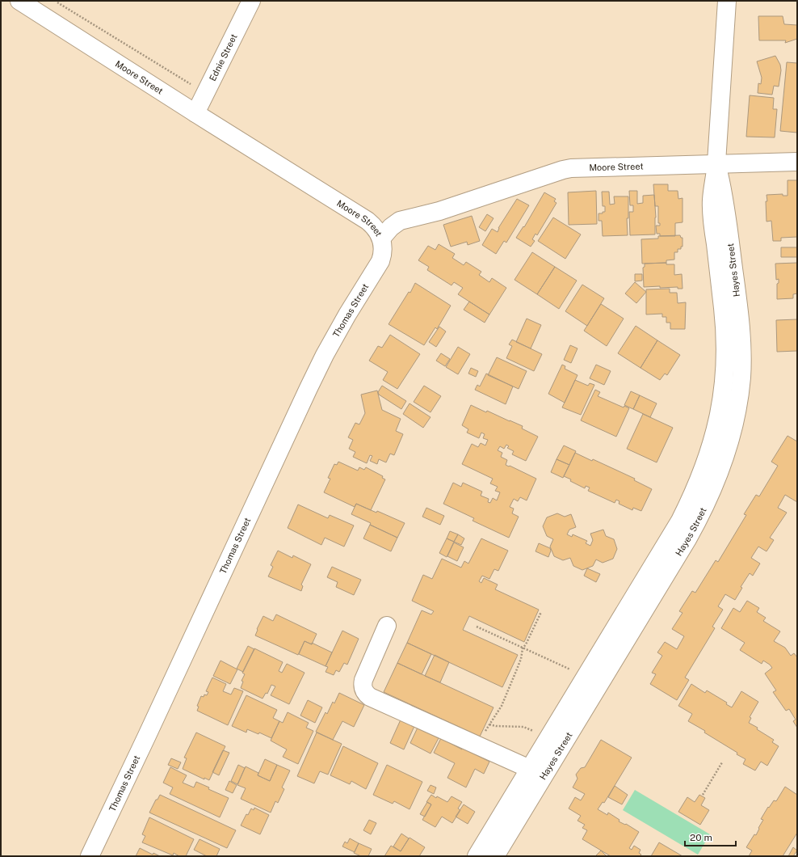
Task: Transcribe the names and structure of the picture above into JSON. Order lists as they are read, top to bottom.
{
  "streets": {
    "street": [
      "Ednie Street",
      "Moore Street",
      "Hayes Street",
      "Thomas Street"
    ]
  },
  "crossings": [
    ["Ednie Street", "Moore Street"],
    ["Moore Street", "Hayes Street"],
    ["Moore Street", "Thomas Street"]
  ],
  "scale_bar": "20 m"
}
